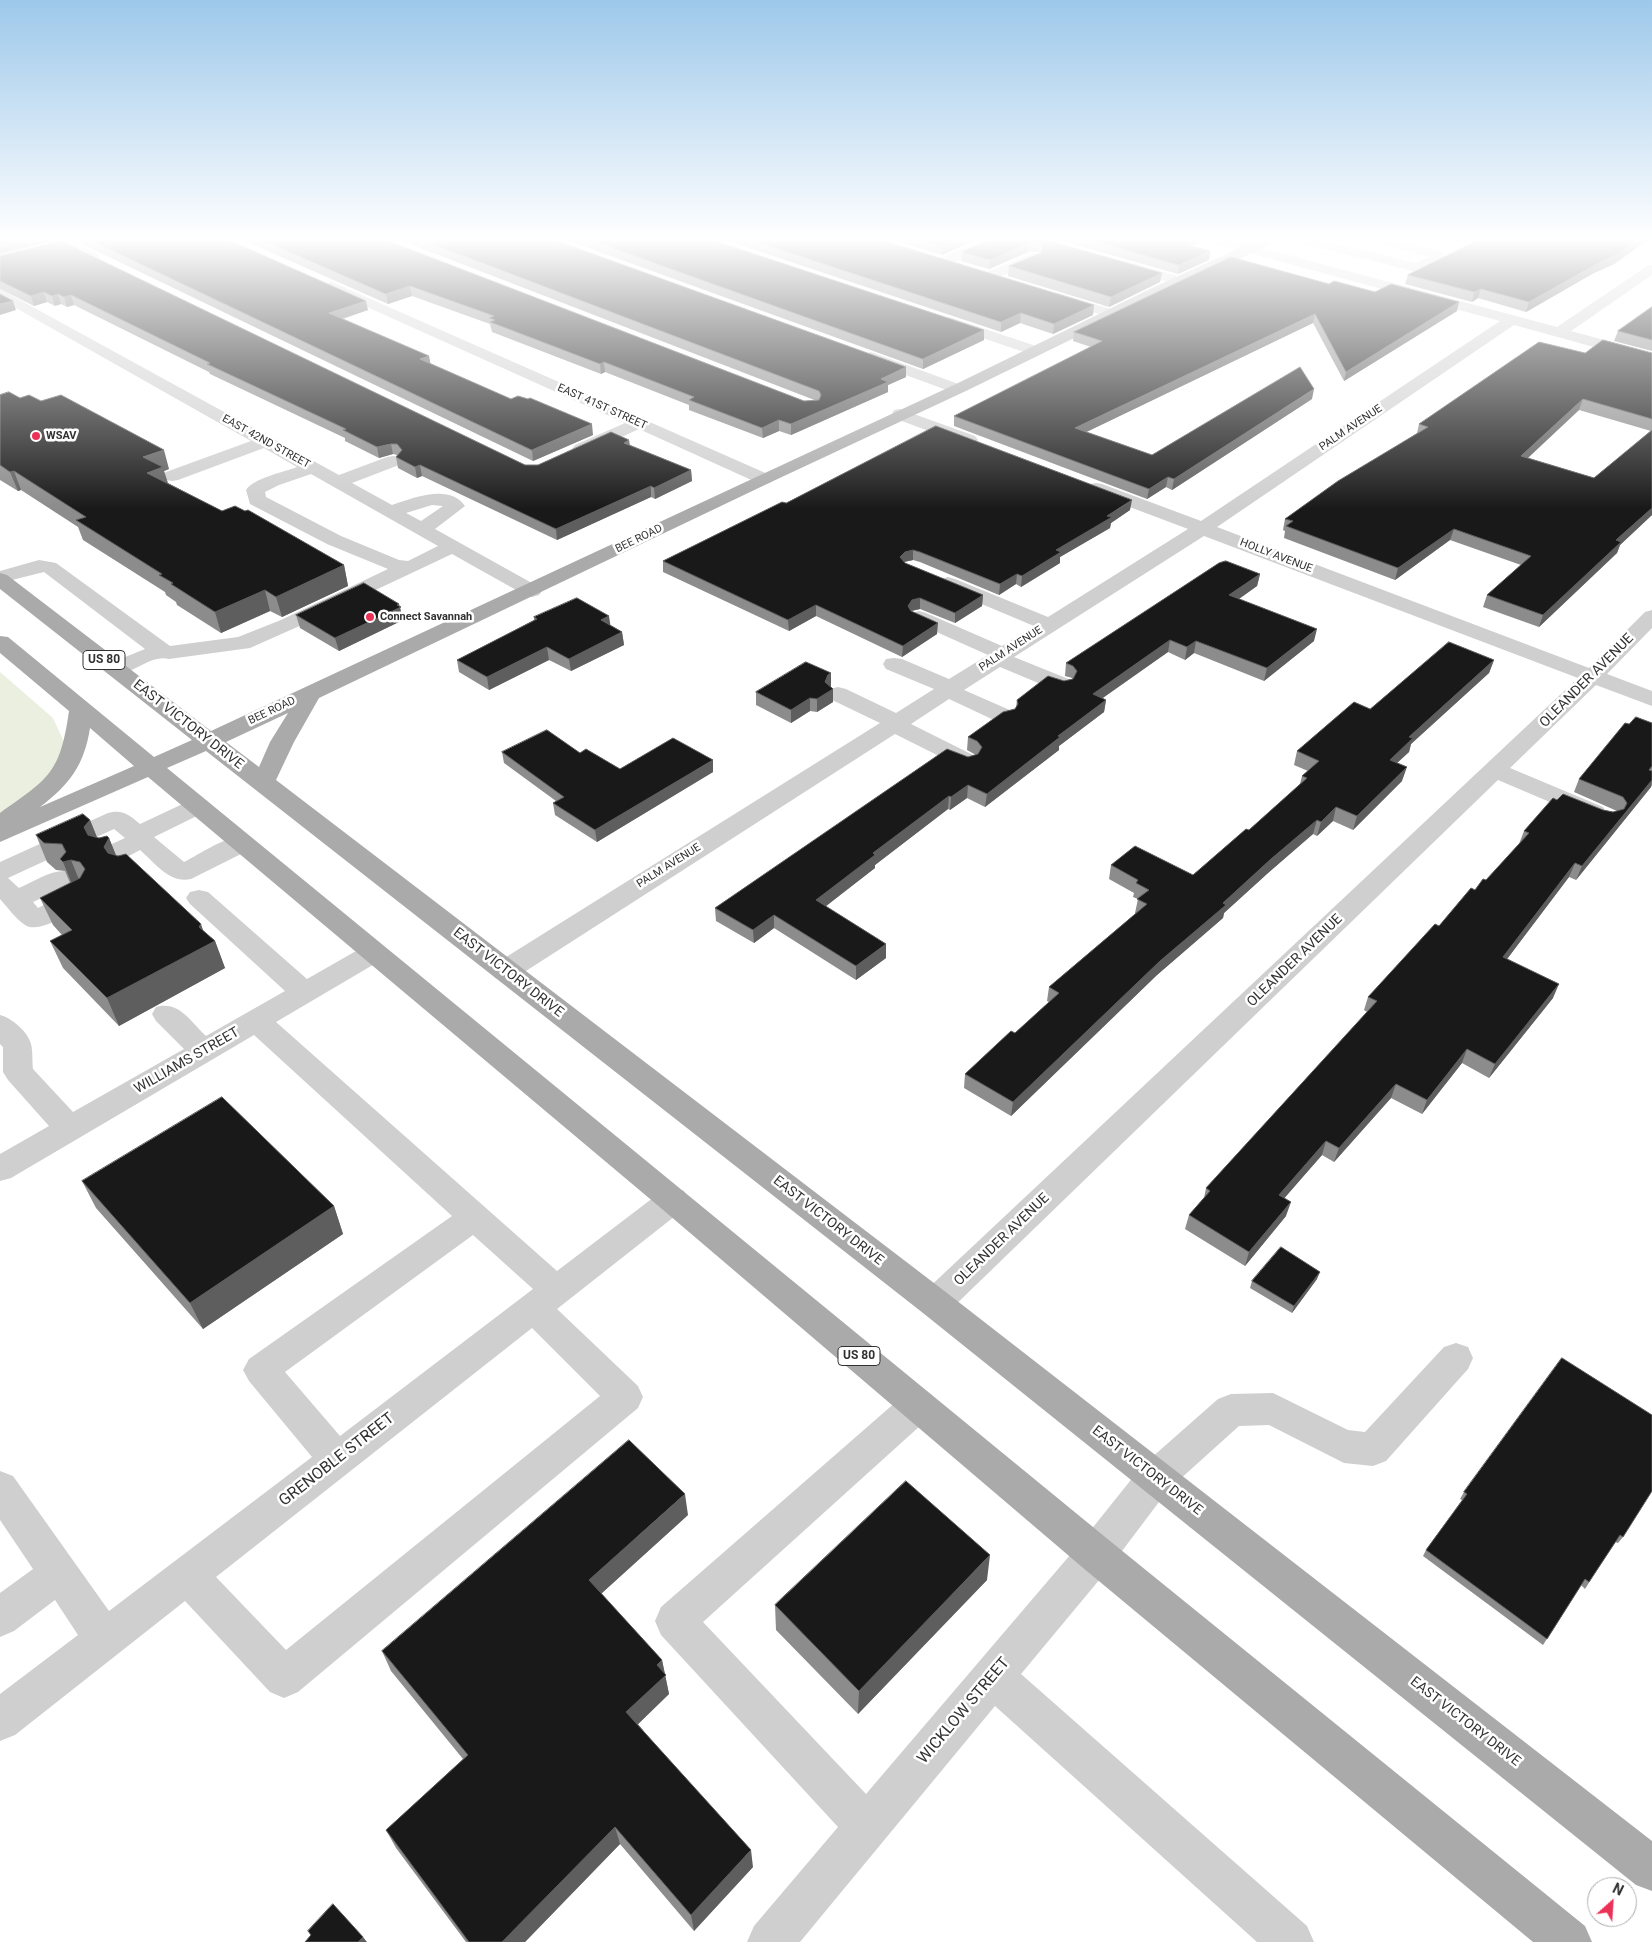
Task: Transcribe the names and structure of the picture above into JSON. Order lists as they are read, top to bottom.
{
  "streets": {
    "main road": ["BEE ROAD", "US 80", "EAST VICTORY DRIVE"],
    "street": [
      "EAST 41ST STREET",
      "PALM AVENUE",
      "EAST 42ND STREET",
      "HOLLY AVENUE",
      "OLEANDER AVENUE",
      "WILLIAMS STREET",
      "GRENOBLE STREET",
      "WICKLOW STREET"
    ]
  },
  "crossings": [
    ["EAST 41ST STREET", "BEE ROAD"],
    ["PALM AVENUE", "HOLLY AVENUE"],
    ["PALM AVENUE", "EAST VICTORY DRIVE"],
    ["EAST 42ND STREET", "BEE ROAD"],
    ["BEE ROAD", "US 80"],
    ["BEE ROAD", "EAST VICTORY DRIVE"],
    ["HOLLY AVENUE", "OLEANDER AVENUE"],
    ["US 80", "WILLIAMS STREET"],
    ["US 80", "GRENOBLE STREET"],
    ["US 80", "WICKLOW STREET"],
    ["OLEANDER AVENUE", "EAST VICTORY DRIVE"],
    ["EAST VICTORY DRIVE", "WICKLOW STREET"]
  ],
  "places": ["WSAV", "Connect Savannah"],
  "north": "top right"
}
